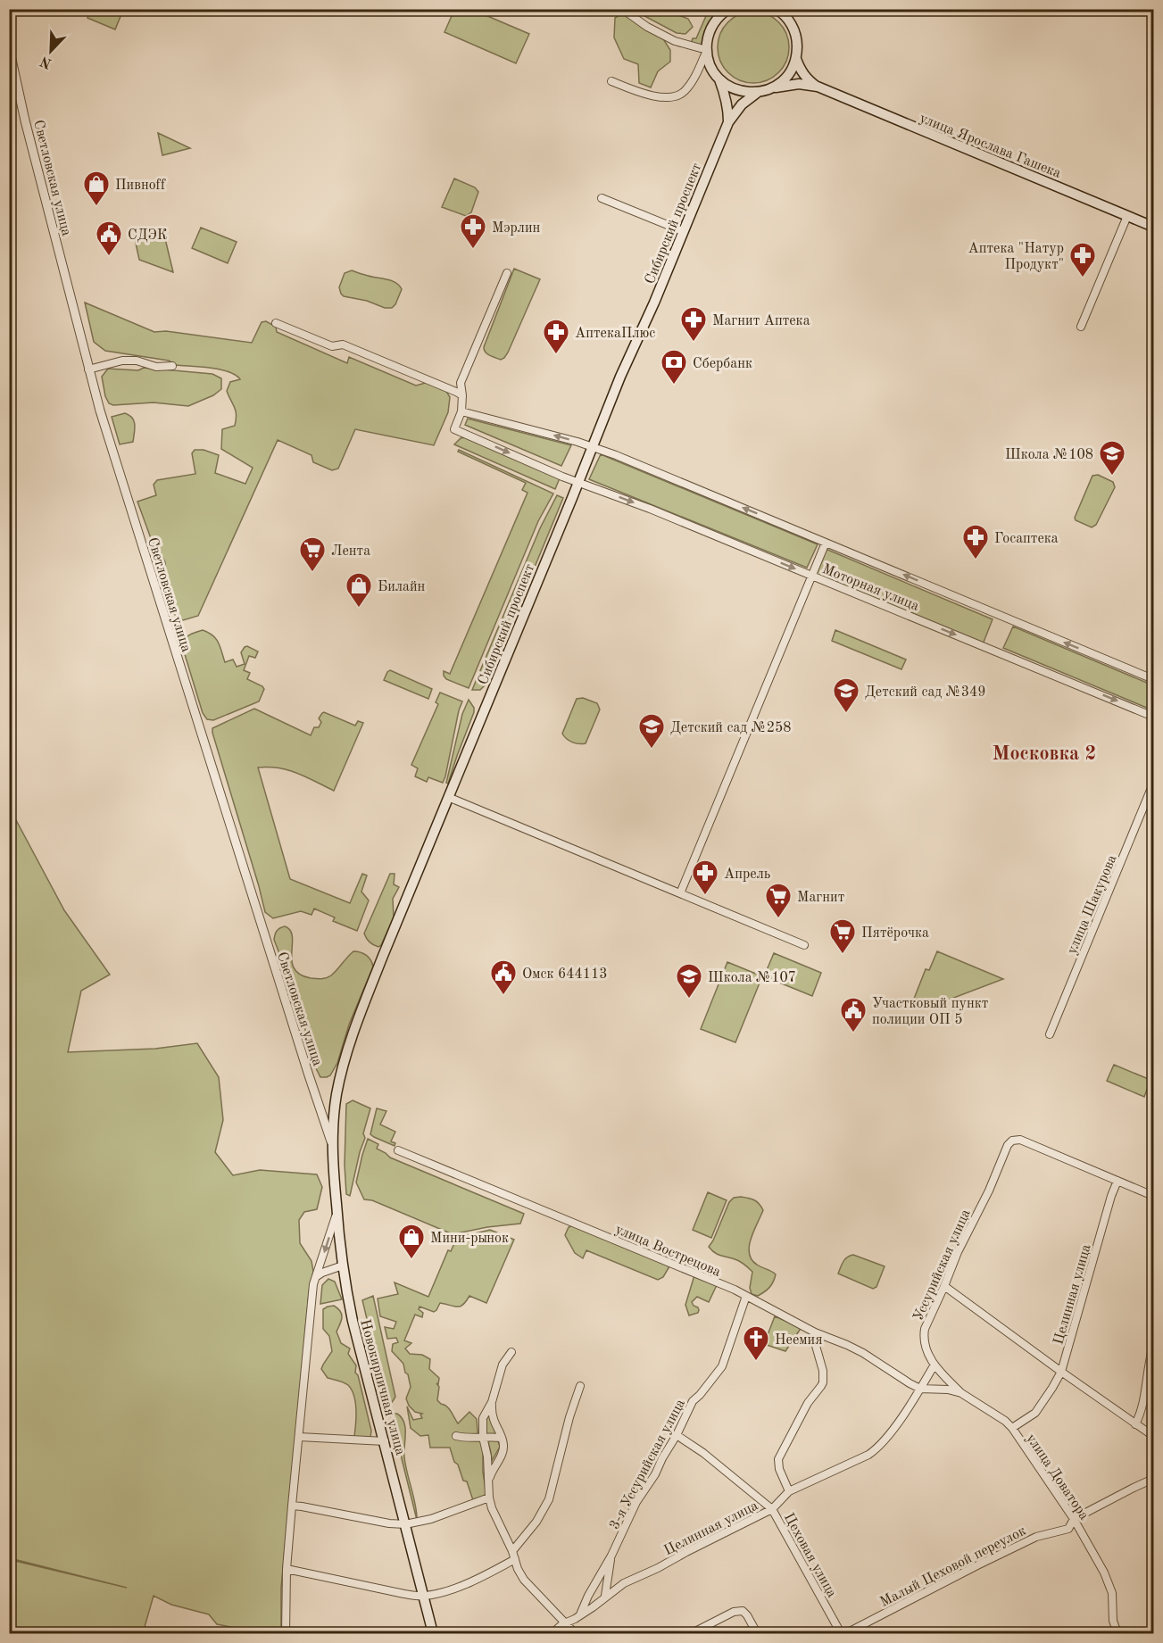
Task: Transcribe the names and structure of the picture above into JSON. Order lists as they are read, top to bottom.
{
  "streets": {
    "main road": ["улица Ярослава Гашека", "Сибирский проспект", "Новокирпичная улица"],
    "street": [
      "Светловская улица",
      "Моторная улица",
      "улица Шакурова",
      "улица Вострецова",
      "Уссурийская улица",
      "Целинная улица",
      "3-я Уссурийская улица",
      "улица Доватора",
      "Цеховая улица",
      "Малый Цеховой переулок"
    ]
  },
  "crossings": [
    ["Светловская улица", "Сибирский проспект"],
    ["Светловская улица", "Новокирпичная улица"],
    ["Сибирский проспект", "Моторная улица"],
    ["Сибирский проспект", "Новокирпичная улица"],
    ["улица Вострецова", "Целинная улица"],
    ["улица Вострецова", "3-я Уссурийская улица"],
    ["улица Вострецова", "улица Доватора"],
    ["Уссурийская улица", "Целинная улица"],
    ["Уссурийская улица", "улица Доватора"],
    ["Целинная улица", "3-я Уссурийская улица"],
    ["Целинная улица", "улица Доватора"],
    ["Целинная улица", "Цеховая улица"],
    ["3-я Уссурийская улица", "Цеховая улица"],
    ["улица Доватора", "Малый Цеховой переулок"]
  ],
  "districts": ["Московка 2"],
  "places": {
    "shop": ["Пивноff", "Билайн", "Мини-рынок"],
    "pharmacy": [
      "Мэрлин",
      "Аптека \"Натур Продукт\"",
      "Магнит Аптека",
      "АптекаПлюс",
      "Госаптека",
      "Апрель"
    ],
    "public building": ["СДЭК", "Омск 644113", "Участковый пункт полиции ОП 5"],
    "bank": ["Сбербанк"],
    "school or university": [
      "Школа №108",
      "Детский сад №349",
      "Детский сад №258",
      "Школа №107"
    ],
    "supermarket": ["Лента", "Магнит", "Пятёрочка"],
    "church": ["Неемия"]
  },
  "north": "bottom left"
}
